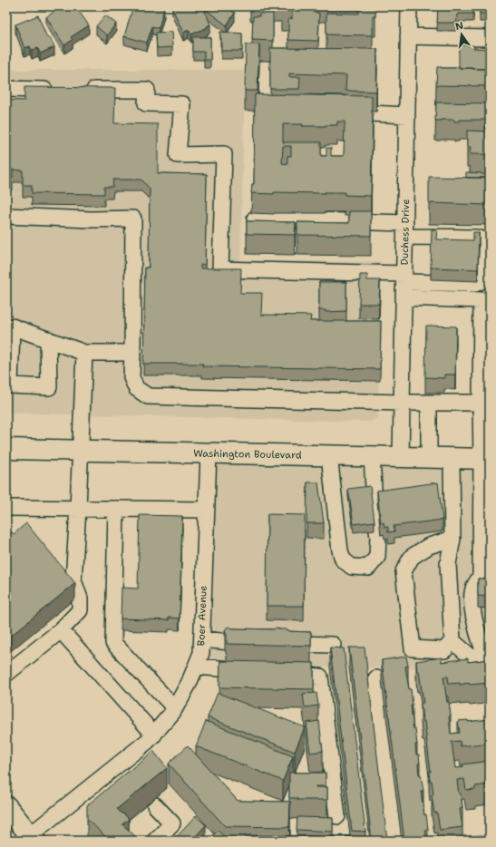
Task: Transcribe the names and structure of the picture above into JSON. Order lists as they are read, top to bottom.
{
  "streets": {
    "main road": ["Washington Boulevard"],
    "street": ["Duchess Drive", "Boer Avenue"]
  },
  "crossings": [
    ["Duchess Drive", "Washington Boulevard"],
    ["Washington Boulevard", "Boer Avenue"]
  ],
  "north": "top"
}
